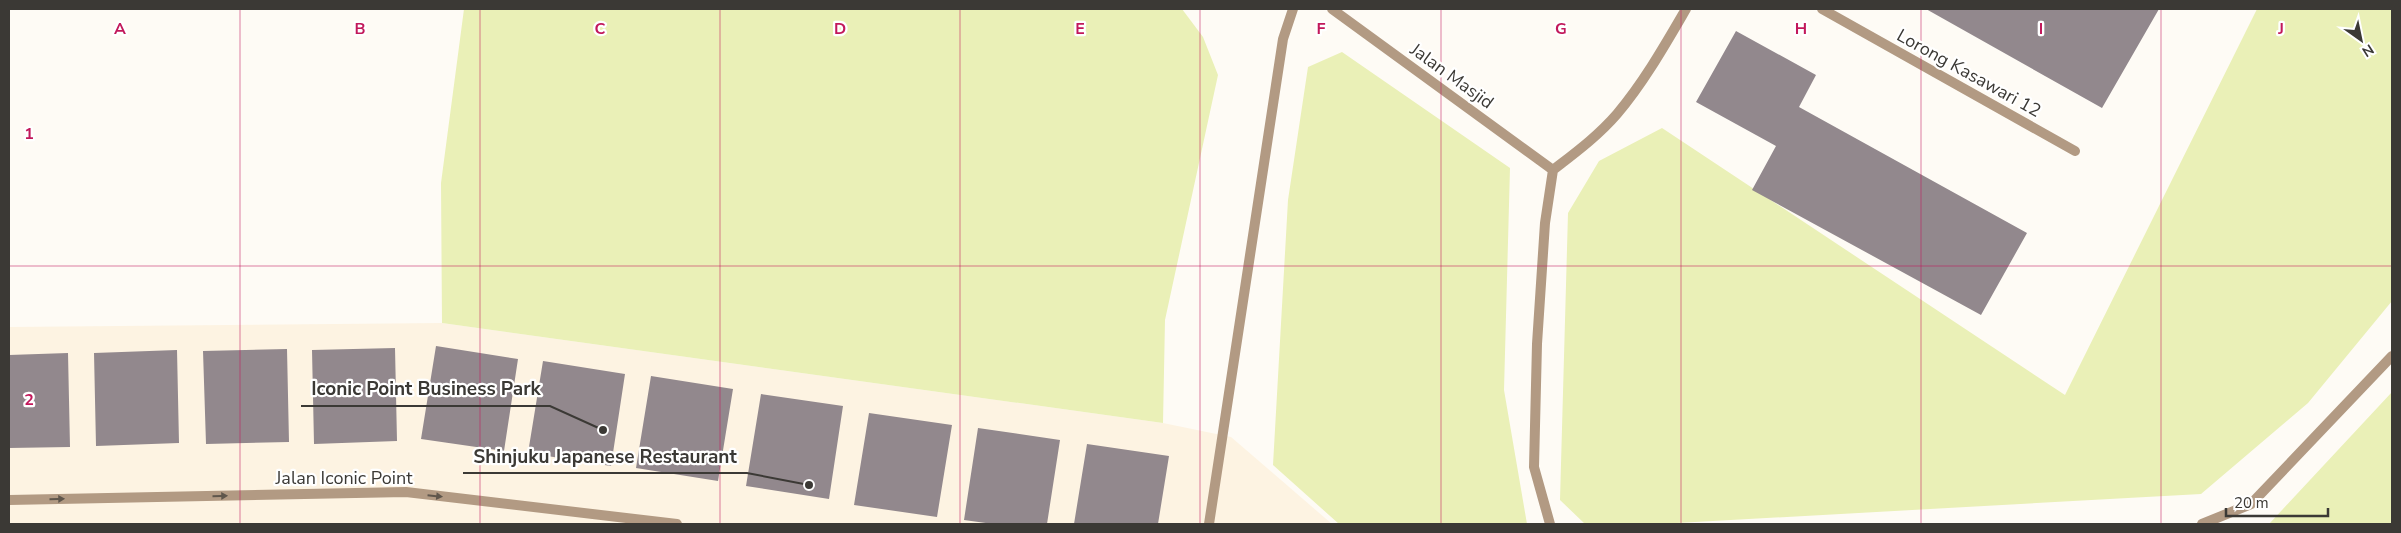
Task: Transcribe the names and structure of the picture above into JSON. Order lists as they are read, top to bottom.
{
  "streets": {
    "street": ["Lorong Kasawari 12", "Jalan Masjid", "Jalan Iconic Point"]
  },
  "one_way": ["Jalan Iconic Point"],
  "places": ["Iconic Point Business Park", "Shinjuku Japanese Restaurant"],
  "scale_bar": "20 m",
  "north": "bottom right",
  "grid": {
    "columns": [
      "A",
      "B",
      "C",
      "D",
      "E",
      "F",
      "G",
      "H",
      "I",
      "J"
    ],
    "rows": ["1", "2"]
  }
}
